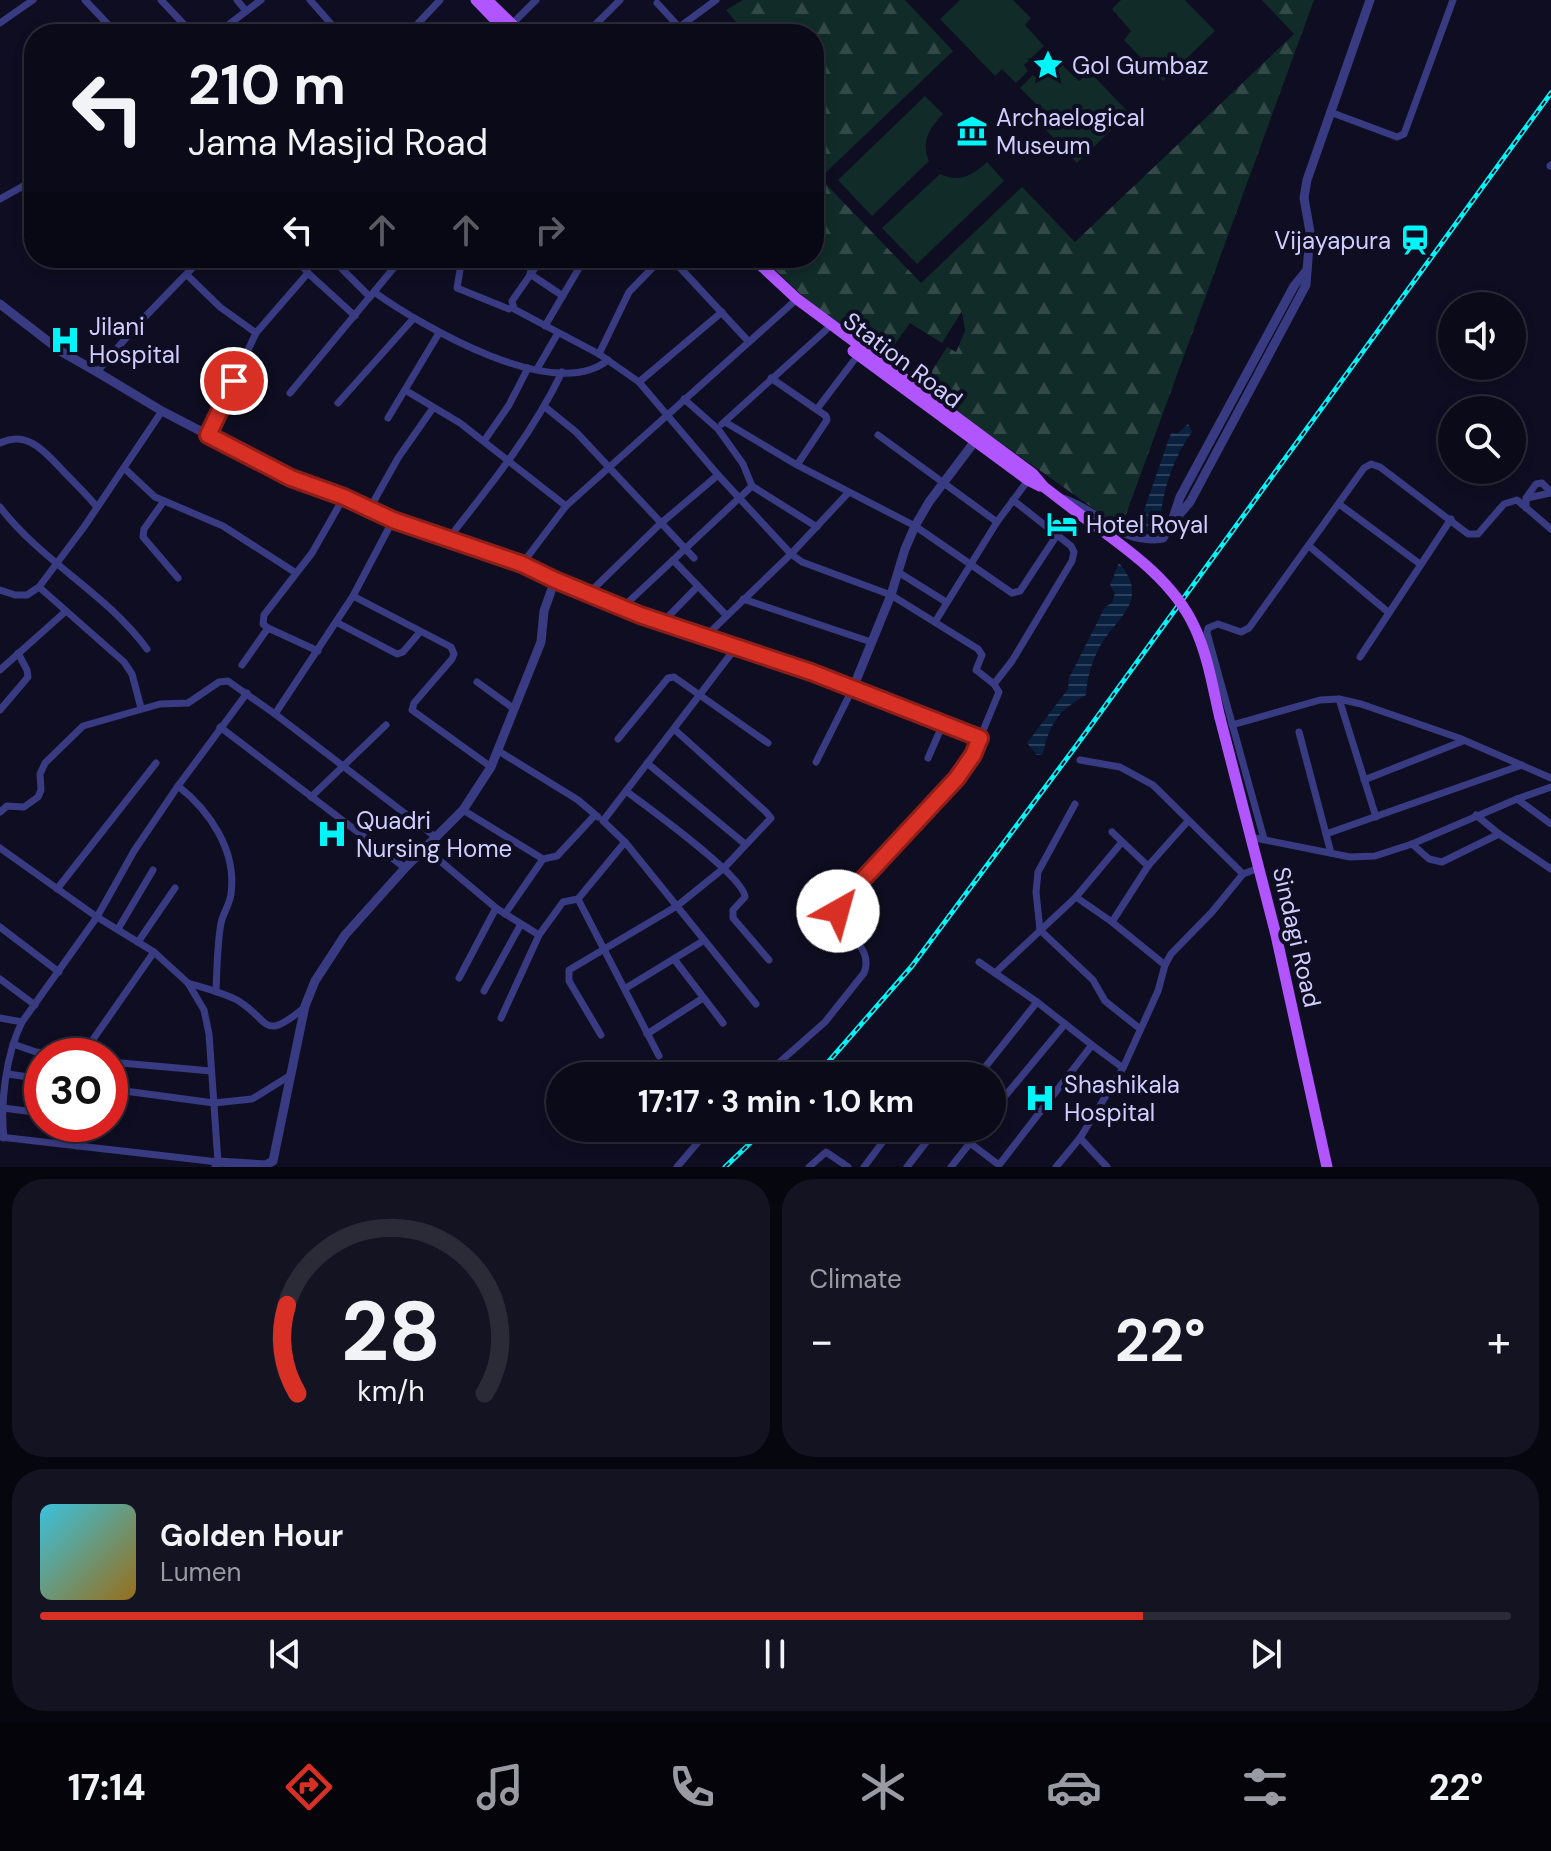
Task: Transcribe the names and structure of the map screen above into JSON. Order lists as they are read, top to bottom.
{
  "streets": {
    "main road": ["Station Road", "Sindagi Road"]
  },
  "crossings": [
    ["Station Road", "Sindagi Road"]
  ],
  "places": {
    "place": ["Gol Gumbaz"],
    "museum": ["Archaelogical Museum"],
    "station": ["Vijayapura"],
    "hospital": ["Jilani Hospital", "Quadri Nursing Home", "Shashikala Hospital"],
    "hotel": ["Hotel Royal"]
  },
  "page": {
    "turn": ["210 m", "Jama Masjid Road"],
    "limit": "30",
    "trip": "17:17 · 3 min · 1.0 km",
    "tile": "Climate",
    "heat": ["−", "22°", "+"],
    "song": ["Golden Hour", "Lumen"],
    "tabs": ["17:14", "22°"],
    "gauge": ["28", "km/h"]
  }
}
